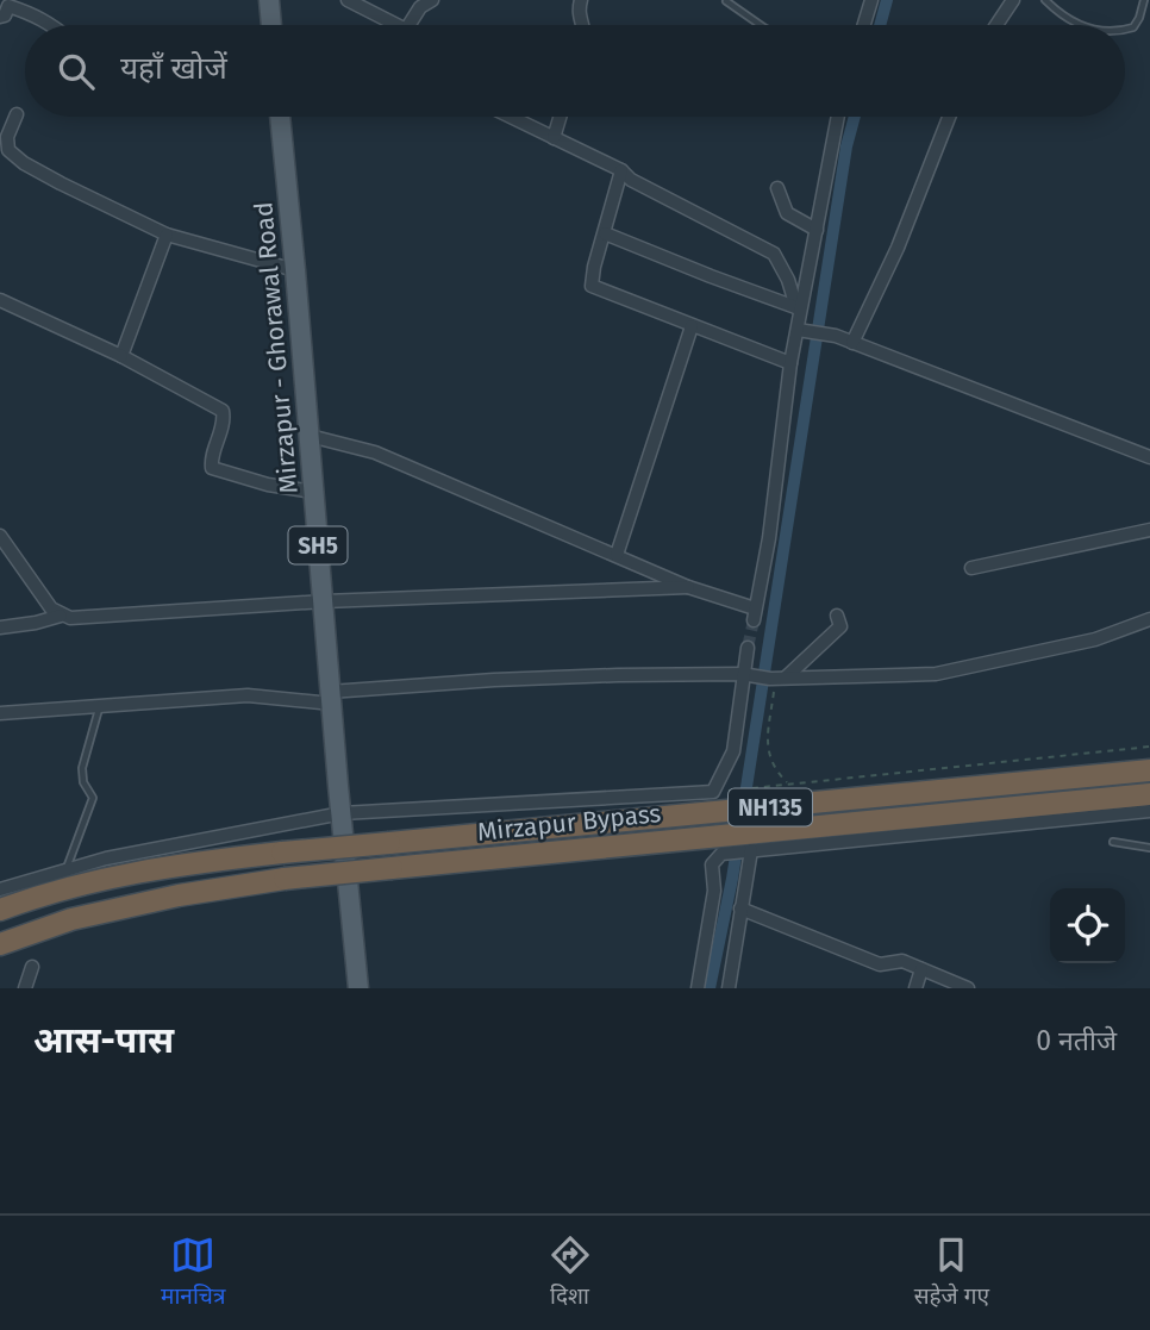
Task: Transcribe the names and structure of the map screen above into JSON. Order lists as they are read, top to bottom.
{
  "streets": {
    "highway": ["NH135", "Mirzapur Bypass"],
    "main road": ["Mirzapur - Ghorawal Road", "SH5"]
  },
  "page": {
    "search": "यहाँ खोजें",
    "heading": ["आस-पास", "0 नतीजे"],
    "nav": ["मानचित्र", "दिशा", "सहेजे गए"]
  }
}
